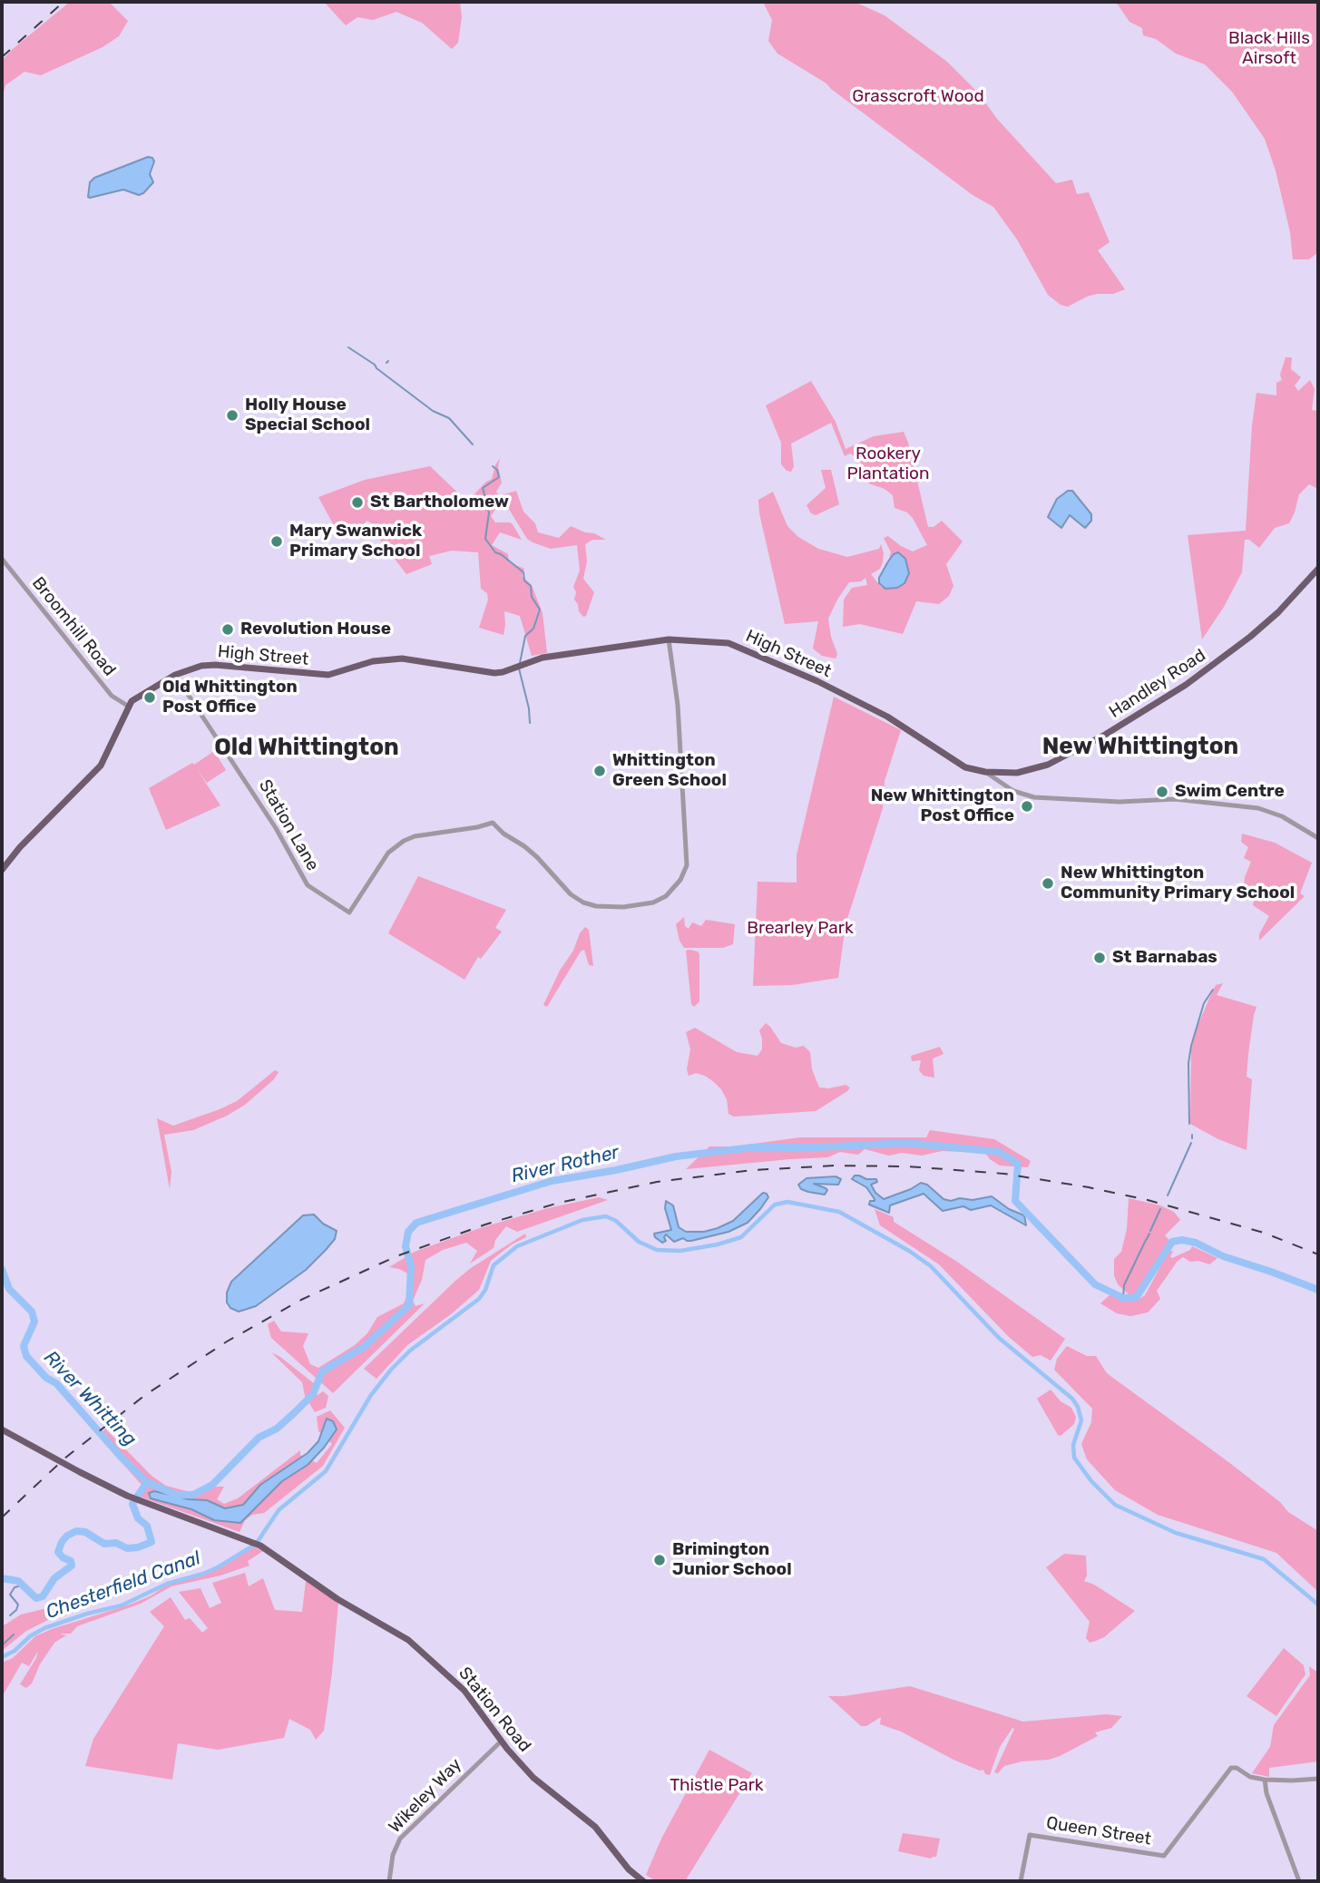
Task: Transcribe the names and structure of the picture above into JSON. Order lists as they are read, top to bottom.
{
  "streets": {
    "main road": ["High Street", "Handley Road", "Station Road"],
    "street": [
      "Broomhill Road",
      "Station Lane",
      "Wikeley Way",
      "Queen Street"
    ]
  },
  "crossings": [
    ["Broomhill Road", "High Street"],
    ["High Street", "Handley Road"],
    ["High Street", "Station Lane"],
    ["Station Road", "Wikeley Way"]
  ],
  "districts": ["New Whittington", "Old Whittington"],
  "water": ["River Rother", "River Whitting", "Chesterfield Canal"],
  "parks": [
    "Black Hills Airsoft",
    "Grasscroft Wood",
    "Rookery Plantation",
    "Brearley Park",
    "Thistle Park"
  ],
  "places": [
    "Holly House Special School",
    "St Bartholomew",
    "Mary Swanwick Primary School",
    "Revolution House",
    "Old Whittington Post Office",
    "Whittington Green School",
    "Swim Centre",
    "New Whittington Post Office",
    "New Whittington Community Primary School",
    "St Barnabas",
    "Brimington Junior School"
  ]
}
